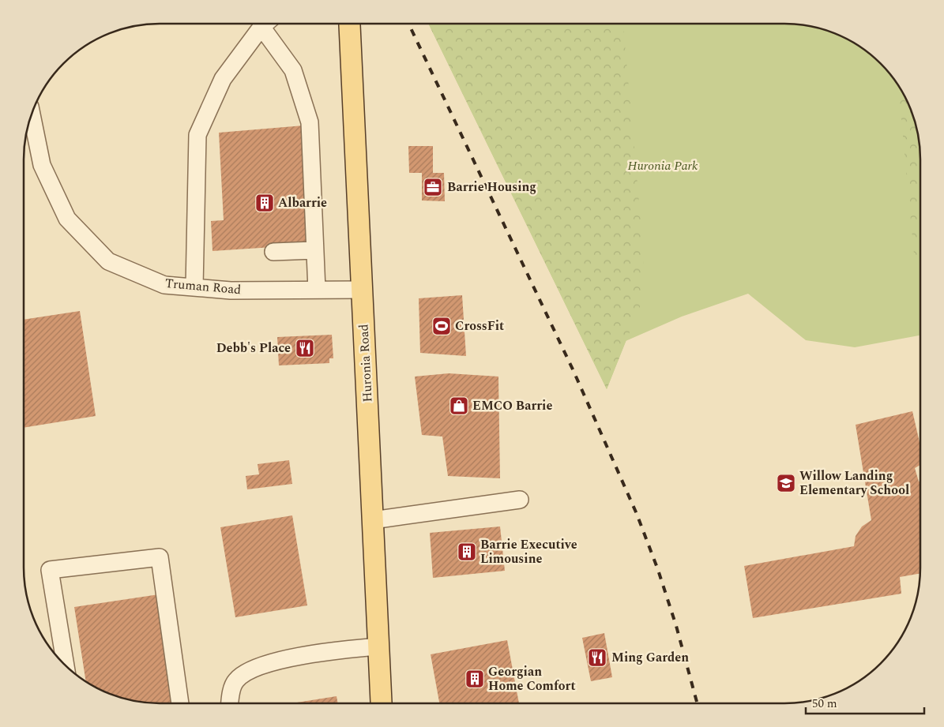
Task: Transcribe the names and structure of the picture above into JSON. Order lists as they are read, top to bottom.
{
  "streets": {
    "main road": ["Huronia Road"],
    "street": ["Truman Road"]
  },
  "crossings": [
    ["Truman Road", "Huronia Road"]
  ],
  "parks": ["Huronia Park"],
  "places": {
    "office": ["Barrie Housing"],
    "building": ["Albarrie", "Barrie Executive Limousine", "Georgian Home Comfort"],
    "sports": ["CrossFit"],
    "restaurant": ["Debb's Place", "Ming Garden"],
    "shop": ["EMCO Barrie"],
    "school or university": ["Willow Landing Elementary School"]
  },
  "scale_bar": "50 m"
}
